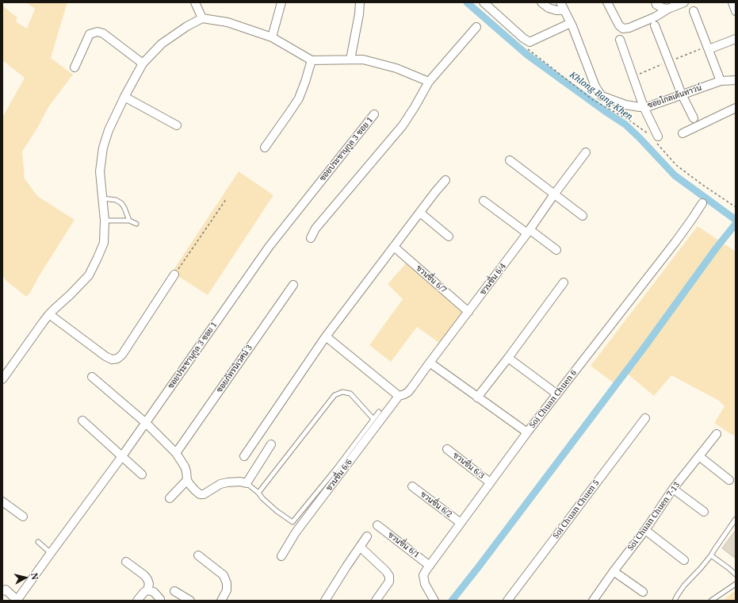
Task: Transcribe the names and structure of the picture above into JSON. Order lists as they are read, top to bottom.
{
  "streets": {
    "street": [
      "ซอยโกลเด้นทาวน์",
      "ซอยประชานุกูล 3 ซอย 1",
      "ชวนชื่น 6/7",
      "ชวนชื่น 6/4",
      "ซอยภัทรนิเวศน์ 3",
      "Soi Chuan Chuen 6",
      "ชวนชื่น 6/3",
      "ชวนชื่น 6/6",
      "ชวนชื่น 6/2",
      "Soi Chuan Chuen 5",
      "Soi Chuan Chuen 7-13",
      "ชวนชื่น 6/1"
    ]
  },
  "crossings": [
    ["ชวนชื่น 6/7", "ชวนชื่น 6/4"],
    ["ชวนชื่น 6/4", "ชวนชื่น 6/6"],
    ["Soi Chuan Chuen 6", "ชวนชื่น 6/3"],
    ["Soi Chuan Chuen 6", "ชวนชื่น 6/2"],
    ["Soi Chuan Chuen 6", "ชวนชื่น 6/1"]
  ],
  "water": ["Khlong Bang Khen"],
  "north": "right"
}
